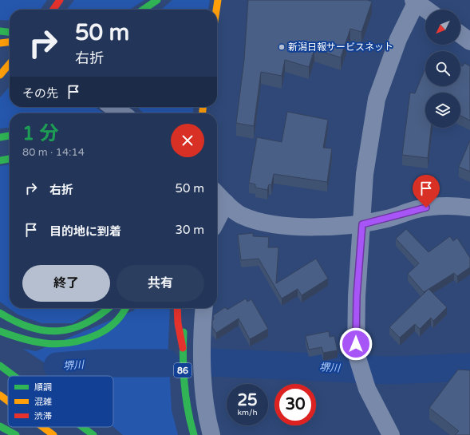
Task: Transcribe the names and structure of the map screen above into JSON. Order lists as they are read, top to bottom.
{
  "streets": {
    "main road": ["86"]
  },
  "water": ["堺川"],
  "places": ["新潟日報サービスネット"],
  "legend": ["順調", "混雑", "渋滞"],
  "north": "bottom left",
  "page": {
    "turn": ["50 m", "右折"],
    "then": "その先",
    "heading": ["1 分", "80 m · 14:14"],
    "list": [
      {
        "name": "右折",
        "value": "50 m"
      },
      {
        "name": "目的地に到着",
        "value": "30 m"
      }
    ],
    "buttons": ["終了", "共有"],
    "speed": "25 km/h",
    "limit": "30"
  }
}
